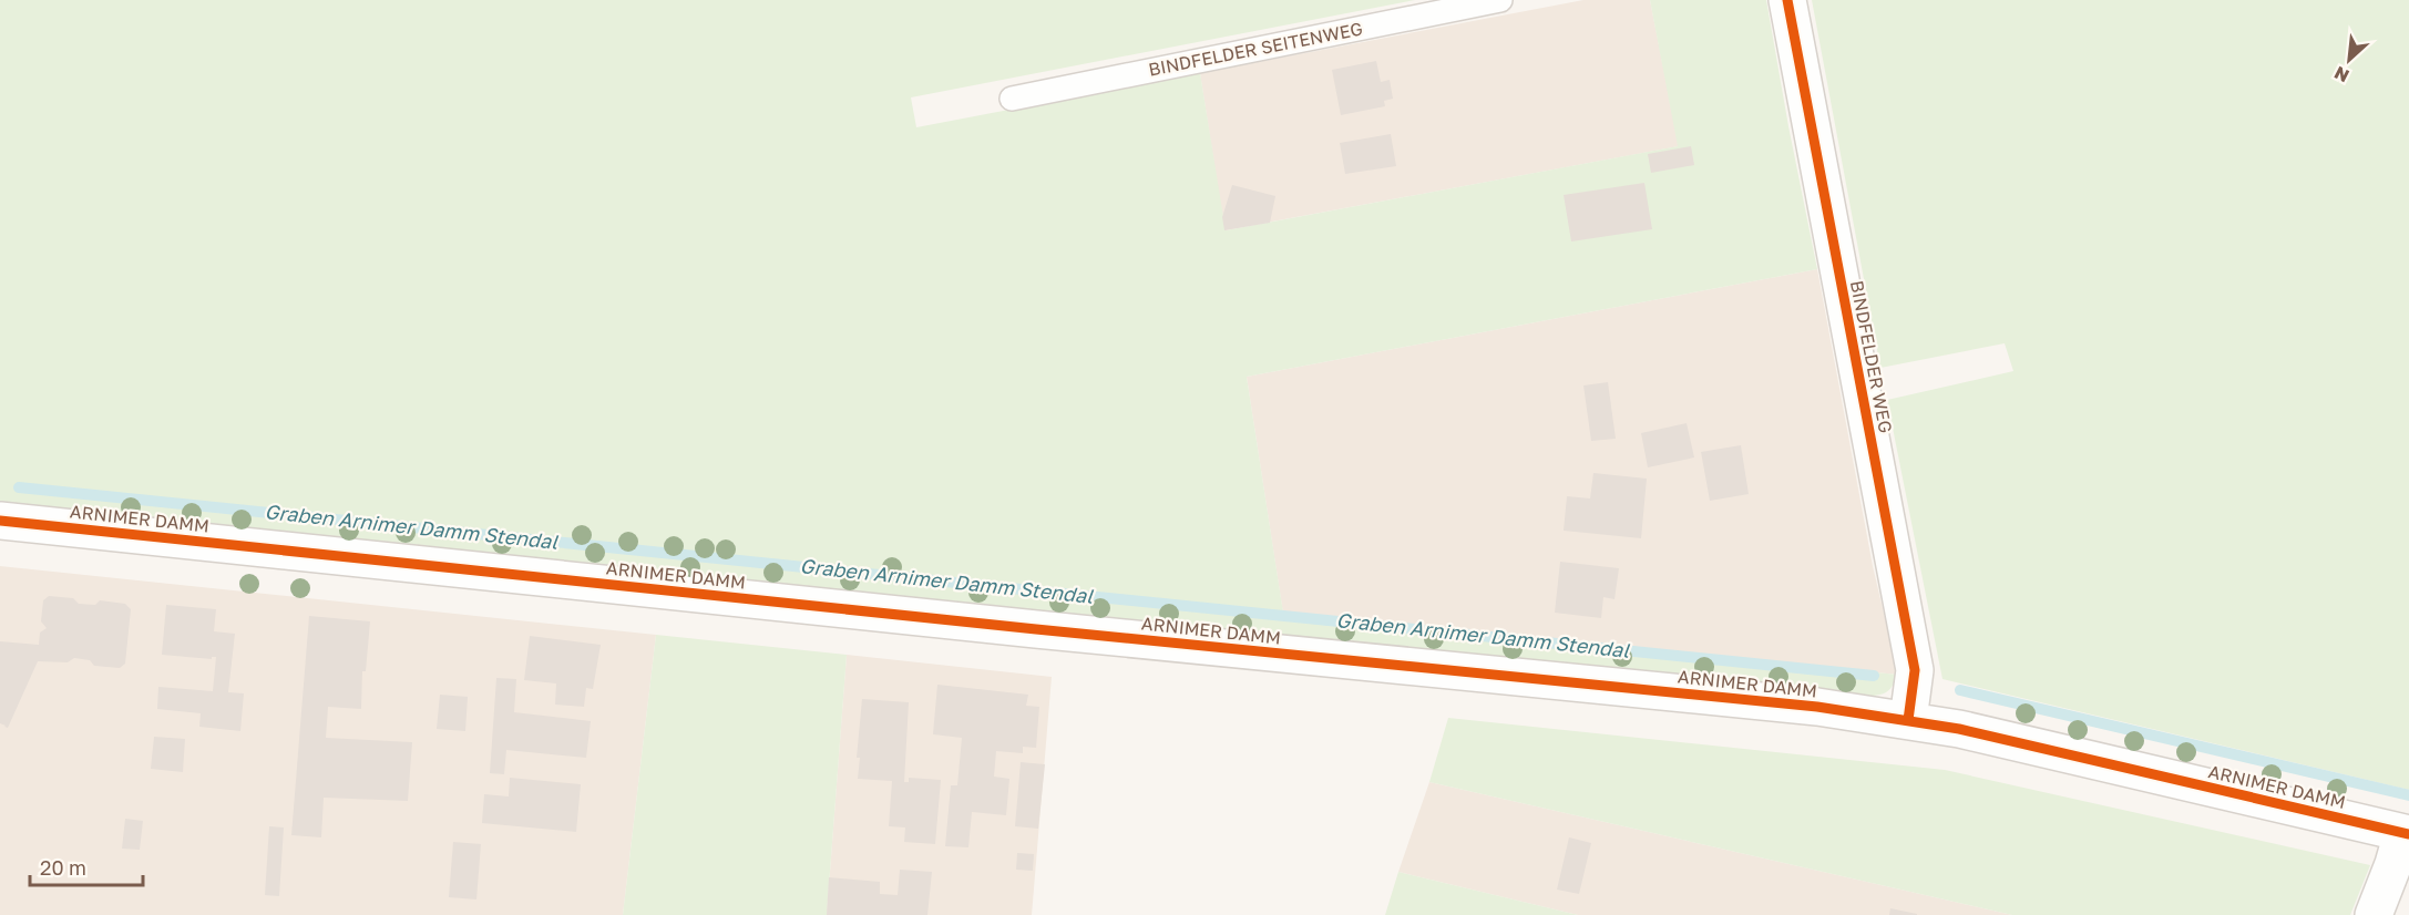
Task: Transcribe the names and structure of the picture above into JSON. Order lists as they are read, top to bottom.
{
  "streets": {
    "street": ["BINDFELDER WEG", "ARNIMER DAMM"],
    "lane": ["BINDFELDER SEITENWEG"]
  },
  "crossings": [
    ["BINDFELDER WEG", "ARNIMER DAMM"]
  ],
  "water": ["Graben Arnimer Damm Stendal"],
  "scale_bar": "20 m",
  "north": "bottom left"
}
